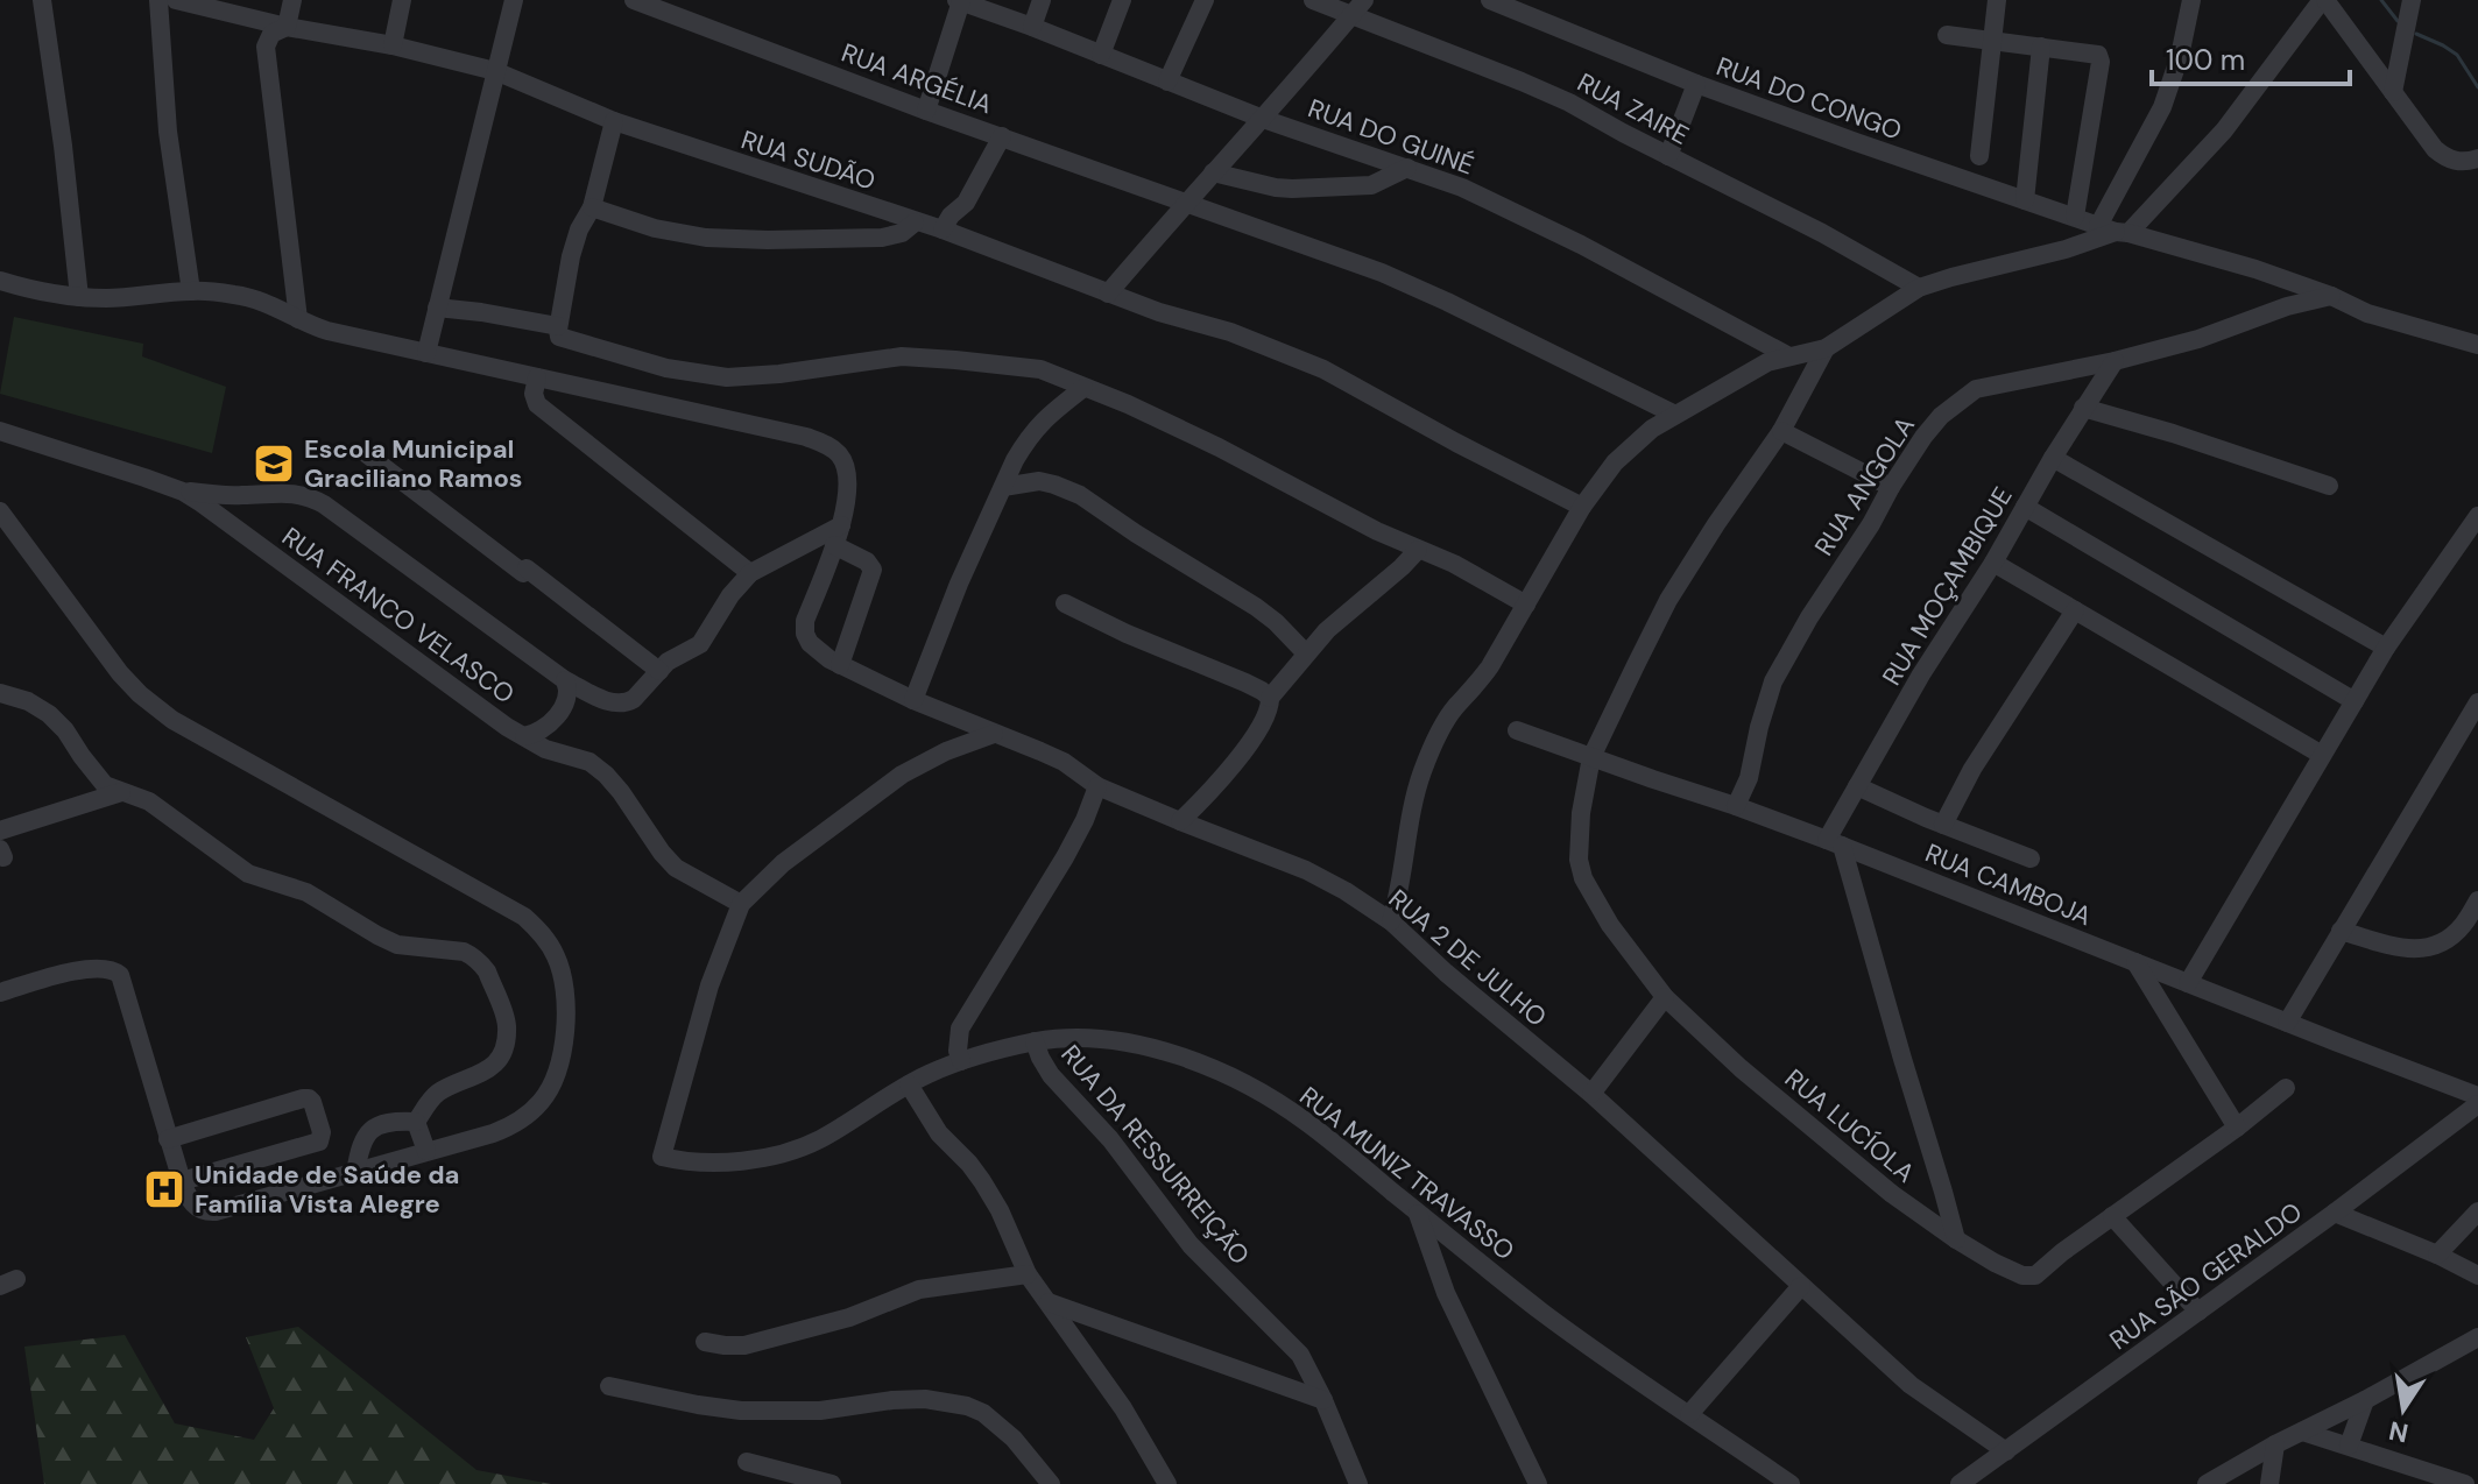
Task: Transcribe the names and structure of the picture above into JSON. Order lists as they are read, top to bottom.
{
  "streets": {
    "street": [
      "RUA ARGÉLIA",
      "RUA DO CONGO",
      "RUA ZAIRE",
      "RUA DO GUINÉ",
      "RUA SUDÃO",
      "RUA ANGOLA",
      "RUA MOÇAMBIQUE",
      "RUA FRANCO VELASCO",
      "RUA CAMBOJA",
      "RUA 2 DE JULHO",
      "RUA LUCÍOLA",
      "RUA DA RESSURREIÇÃO",
      "RUA MUNIZ TRAVASSO",
      "RUA SÃO GERALDO"
    ]
  },
  "crossings": [
    ["RUA ARGÉLIA", "RUA DO GUINÉ"],
    ["RUA DO CONGO", "RUA ANGOLA"],
    ["RUA ANGOLA", "RUA MOÇAMBIQUE"],
    ["RUA ANGOLA", "RUA CAMBOJA"],
    ["RUA MOÇAMBIQUE", "RUA CAMBOJA"],
    ["RUA CAMBOJA", "RUA LUCÍOLA"],
    ["RUA CAMBOJA", "RUA SÃO GERALDO"],
    ["RUA 2 DE JULHO", "RUA SÃO GERALDO"],
    ["RUA DA RESSURREIÇÃO", "RUA MUNIZ TRAVASSO"]
  ],
  "places": {
    "school or university": ["Escola Municipal Graciliano Ramos"],
    "hospital": ["Unidade de Saúde da Família Vista Alegre"]
  },
  "scale_bar": "100 m",
  "north": "bottom"
}
